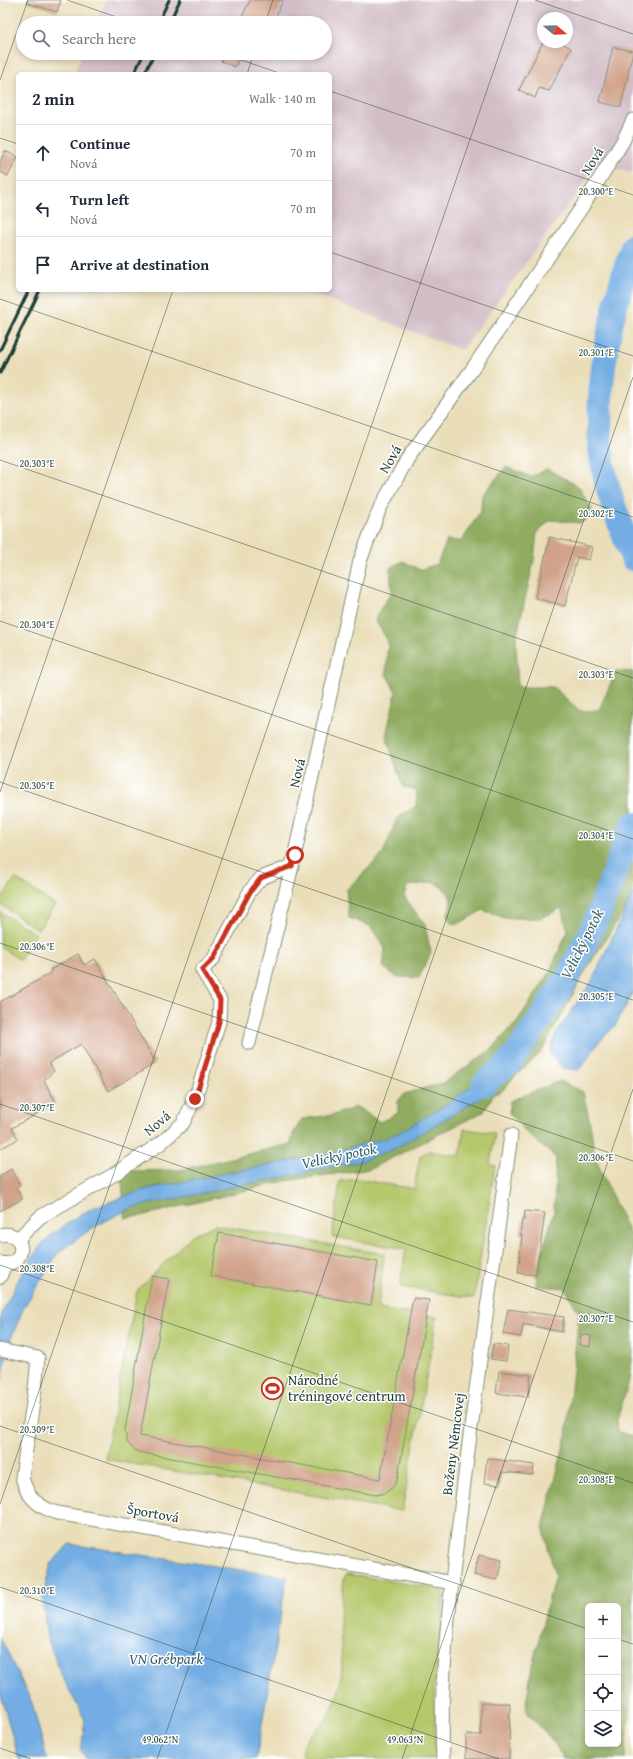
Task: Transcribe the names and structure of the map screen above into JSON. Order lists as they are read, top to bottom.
{
  "streets": {
    "street": ["Nová", "Boženy Němcovej", "Športová"]
  },
  "crossings": [
    ["Boženy Němcovej", "Športová"]
  ],
  "water": ["Velický potok", "VN Grébpark"],
  "places": {
    "sports": ["Národné tréningové centrum"]
  },
  "north": "right",
  "page": {
    "search": "Search here",
    "heading": ["2 min", "Walk · 140 m"],
    "list": [
      ["Continue", "Nová", "70 m"],
      ["Turn left", "Nová", "70 m"],
      "Arrive at destination"
    ],
    "map_buttons": ["+", "−"]
  },
  "coordinates": [
    "20.300°E",
    "20.301°E",
    "20.303°E",
    "20.302°E",
    "20.304°E",
    "20.305°E",
    "20.306°E",
    "20.307°E",
    "20.308°E",
    "20.309°E",
    "20.310°E",
    "49.062°N",
    "49.063°N"
  ]
}
